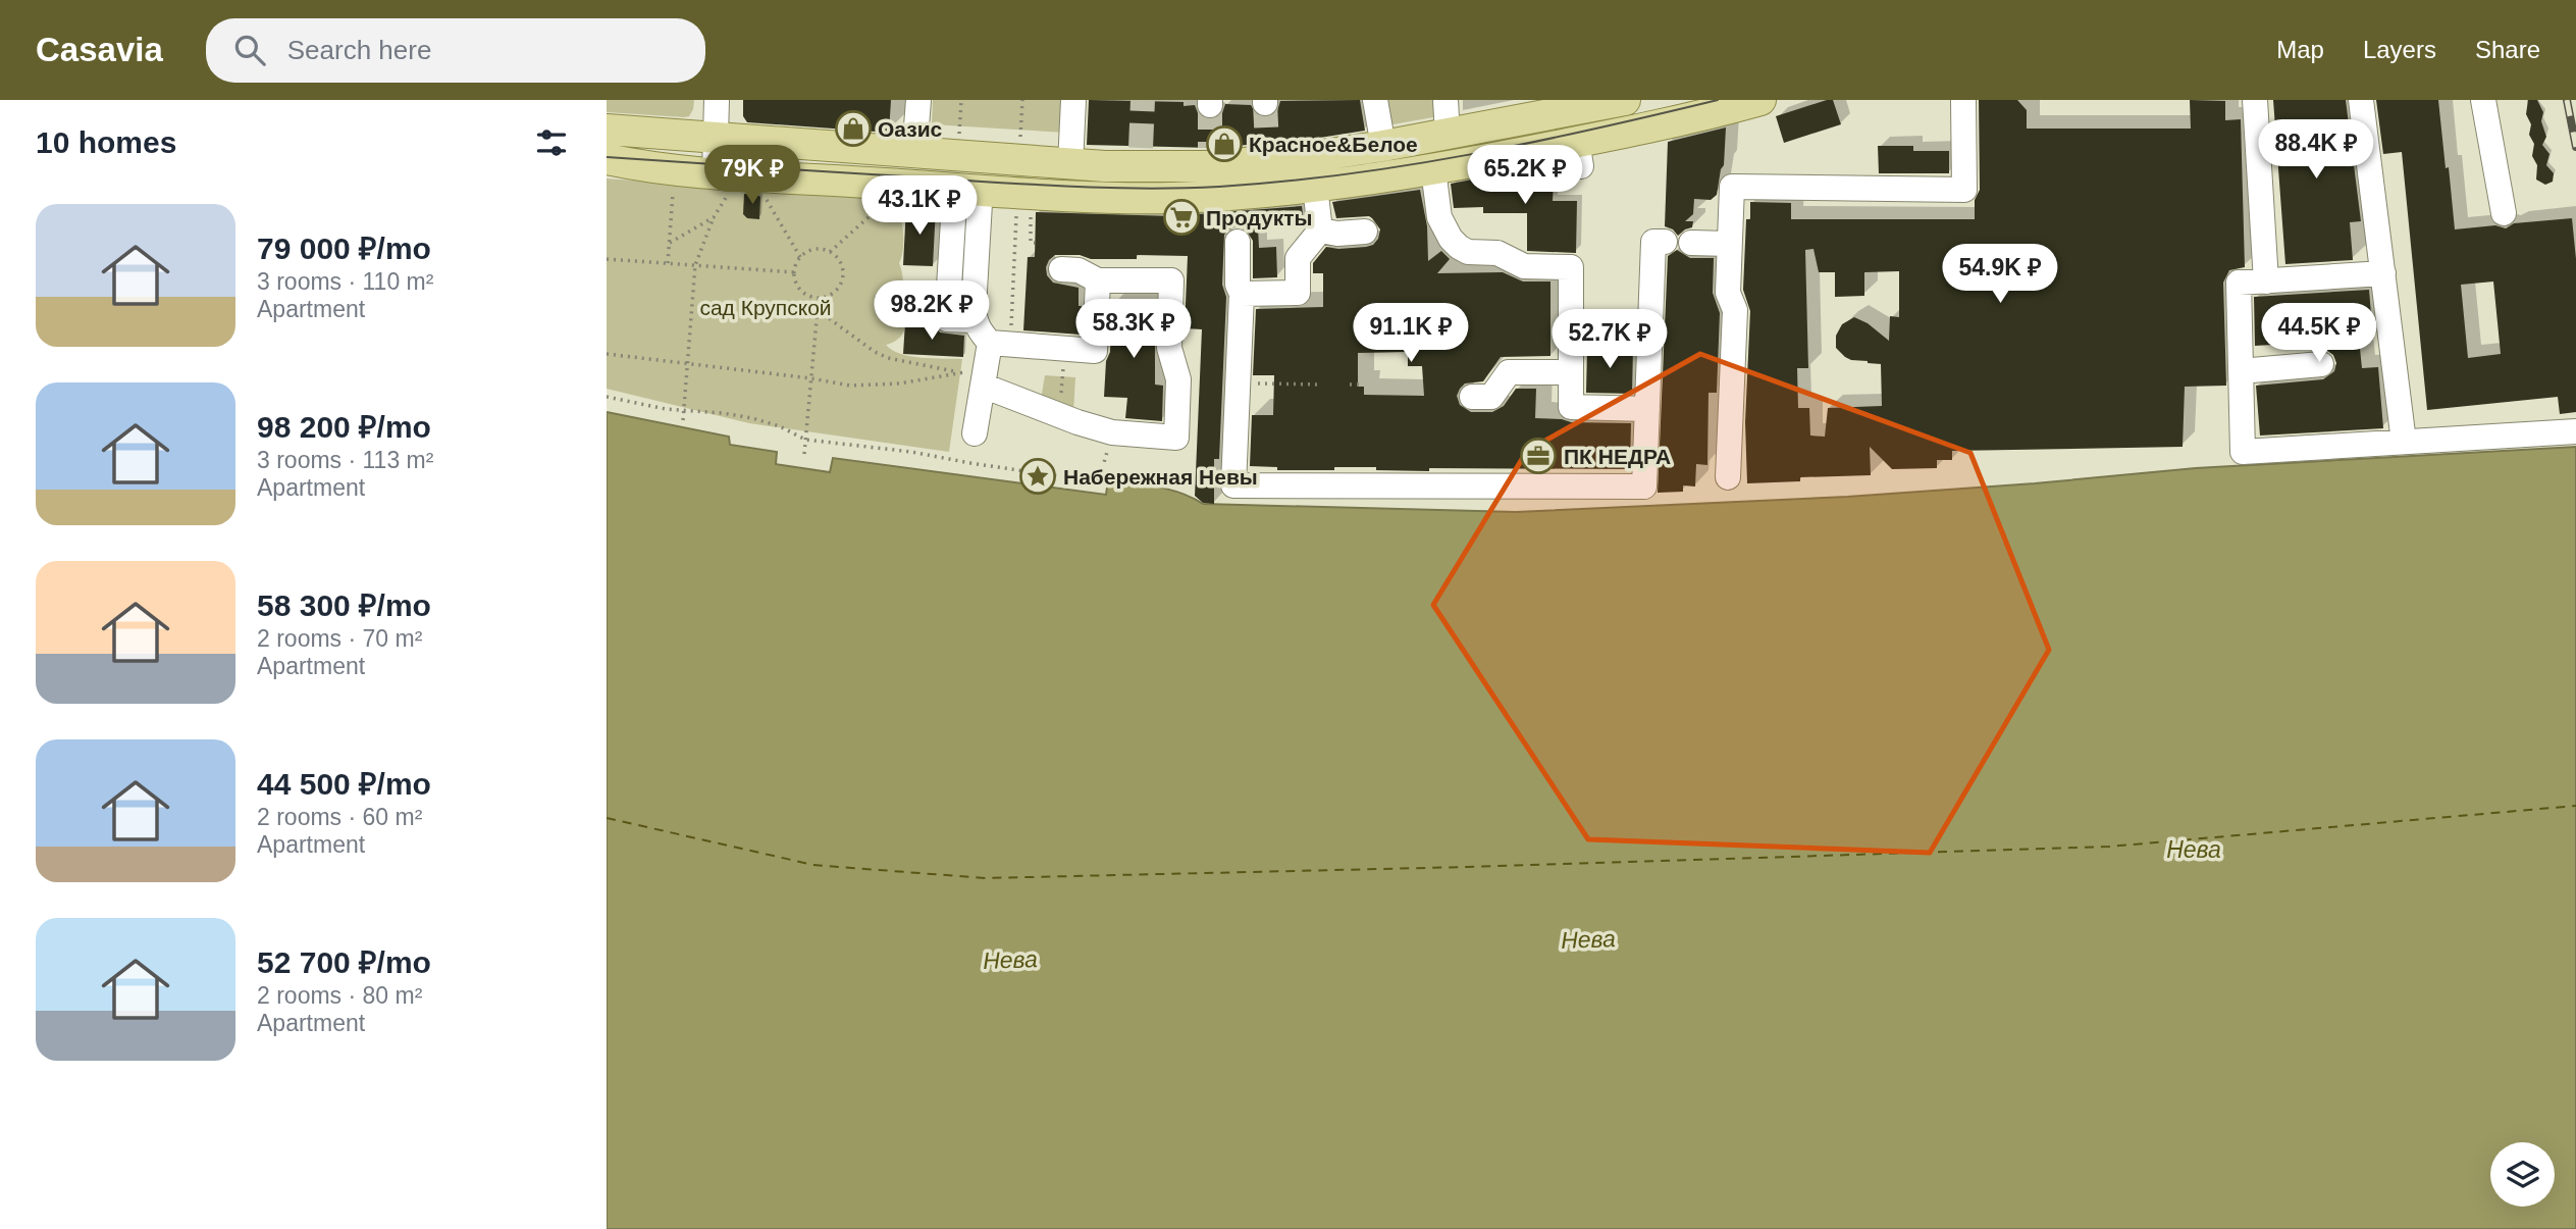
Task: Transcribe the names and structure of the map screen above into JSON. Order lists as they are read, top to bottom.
{
  "water": ["Нева"],
  "parks": ["сад Крупской"],
  "places": {
    "shop": ["Оазис", "Красное&Белое"],
    "supermarket": ["Продукты"],
    "office": ["ПК НЕДРА"],
    "place": ["Набережная Невы"]
  },
  "page": {
    "header": "Casavia",
    "search": "Search here",
    "nav": ["Map", "Layers", "Share"],
    "heading": "10 homes",
    "price": [
      "88.4K ₽",
      "79K ₽",
      "65.2K ₽",
      "43.1K ₽",
      "54.9K ₽",
      "98.2K ₽",
      "58.3K ₽",
      "91.1K ₽",
      "44.5K ₽",
      "52.7K ₽"
    ],
    "list": [
      {
        "name": "79 000 ₽/mo",
        "note": "3 rooms · 110 m² · Apartment"
      },
      {
        "name": "98 200 ₽/mo",
        "note": "3 rooms · 113 m² · Apartment"
      },
      {
        "name": "58 300 ₽/mo",
        "note": "2 rooms · 70 m² · Apartment"
      },
      {
        "name": "44 500 ₽/mo",
        "note": "2 rooms · 60 m² · Apartment"
      },
      {
        "name": "52 700 ₽/mo",
        "note": "2 rooms · 80 m² · Apartment"
      }
    ]
  }
}
